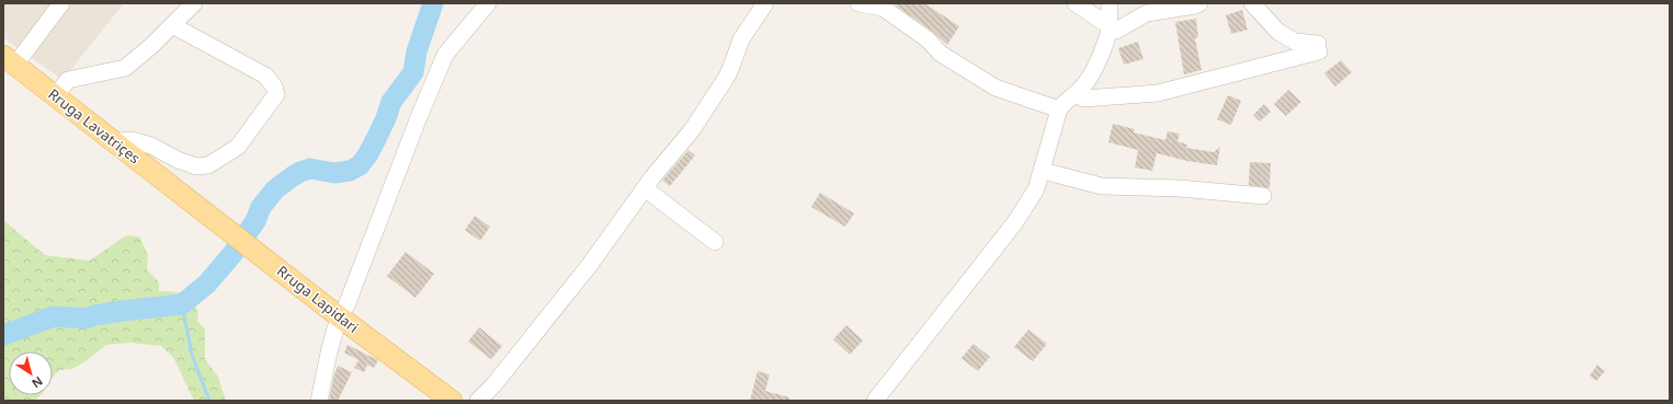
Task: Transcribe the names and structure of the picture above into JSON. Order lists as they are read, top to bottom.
{
  "streets": {
    "main road": ["Rruga Lavatriçes", "Rruga Lapidari"]
  },
  "crossings": [
    ["Rruga Lavatriçes", "Rruga Lapidari"]
  ],
  "north": "bottom right"
}
